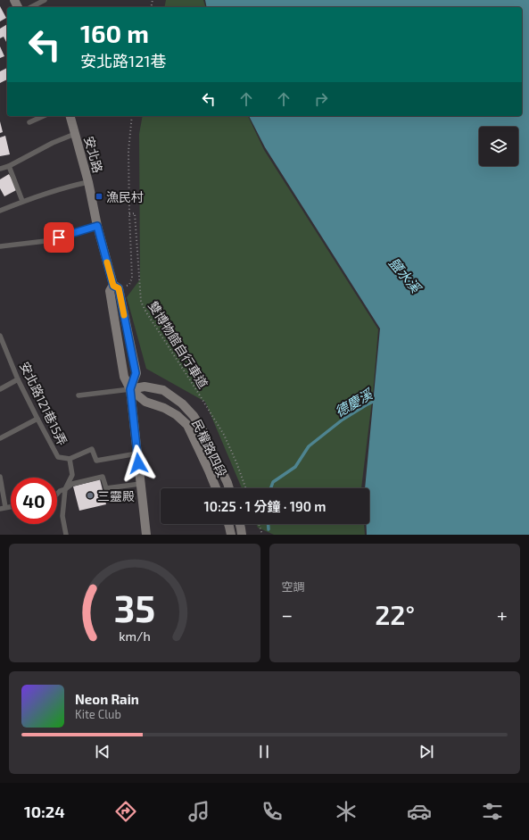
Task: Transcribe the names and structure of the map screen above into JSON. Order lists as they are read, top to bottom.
{
  "streets": {
    "street": ["安北路", "民權路四段"],
    "lane": ["安北路121巷15弄"],
    "path": ["雙博物館自行車道"]
  },
  "crossings": [
    ["安北路", "民權路四段"]
  ],
  "water": ["鹽水溪", "德慶溪"],
  "places": {
    "transit": ["漁民村"],
    "other": ["三靈殿"]
  },
  "page": {
    "turn": ["160 m", "安北路121巷"],
    "limit": "40",
    "trip": "10:25 · 1 分鐘 · 190 m",
    "tile": "空調",
    "heat": ["−", "22°", "+"],
    "song": ["Neon Rain", "Kite Club"],
    "tabs": "10:24",
    "gauge": ["35", "km/h"]
  }
}
